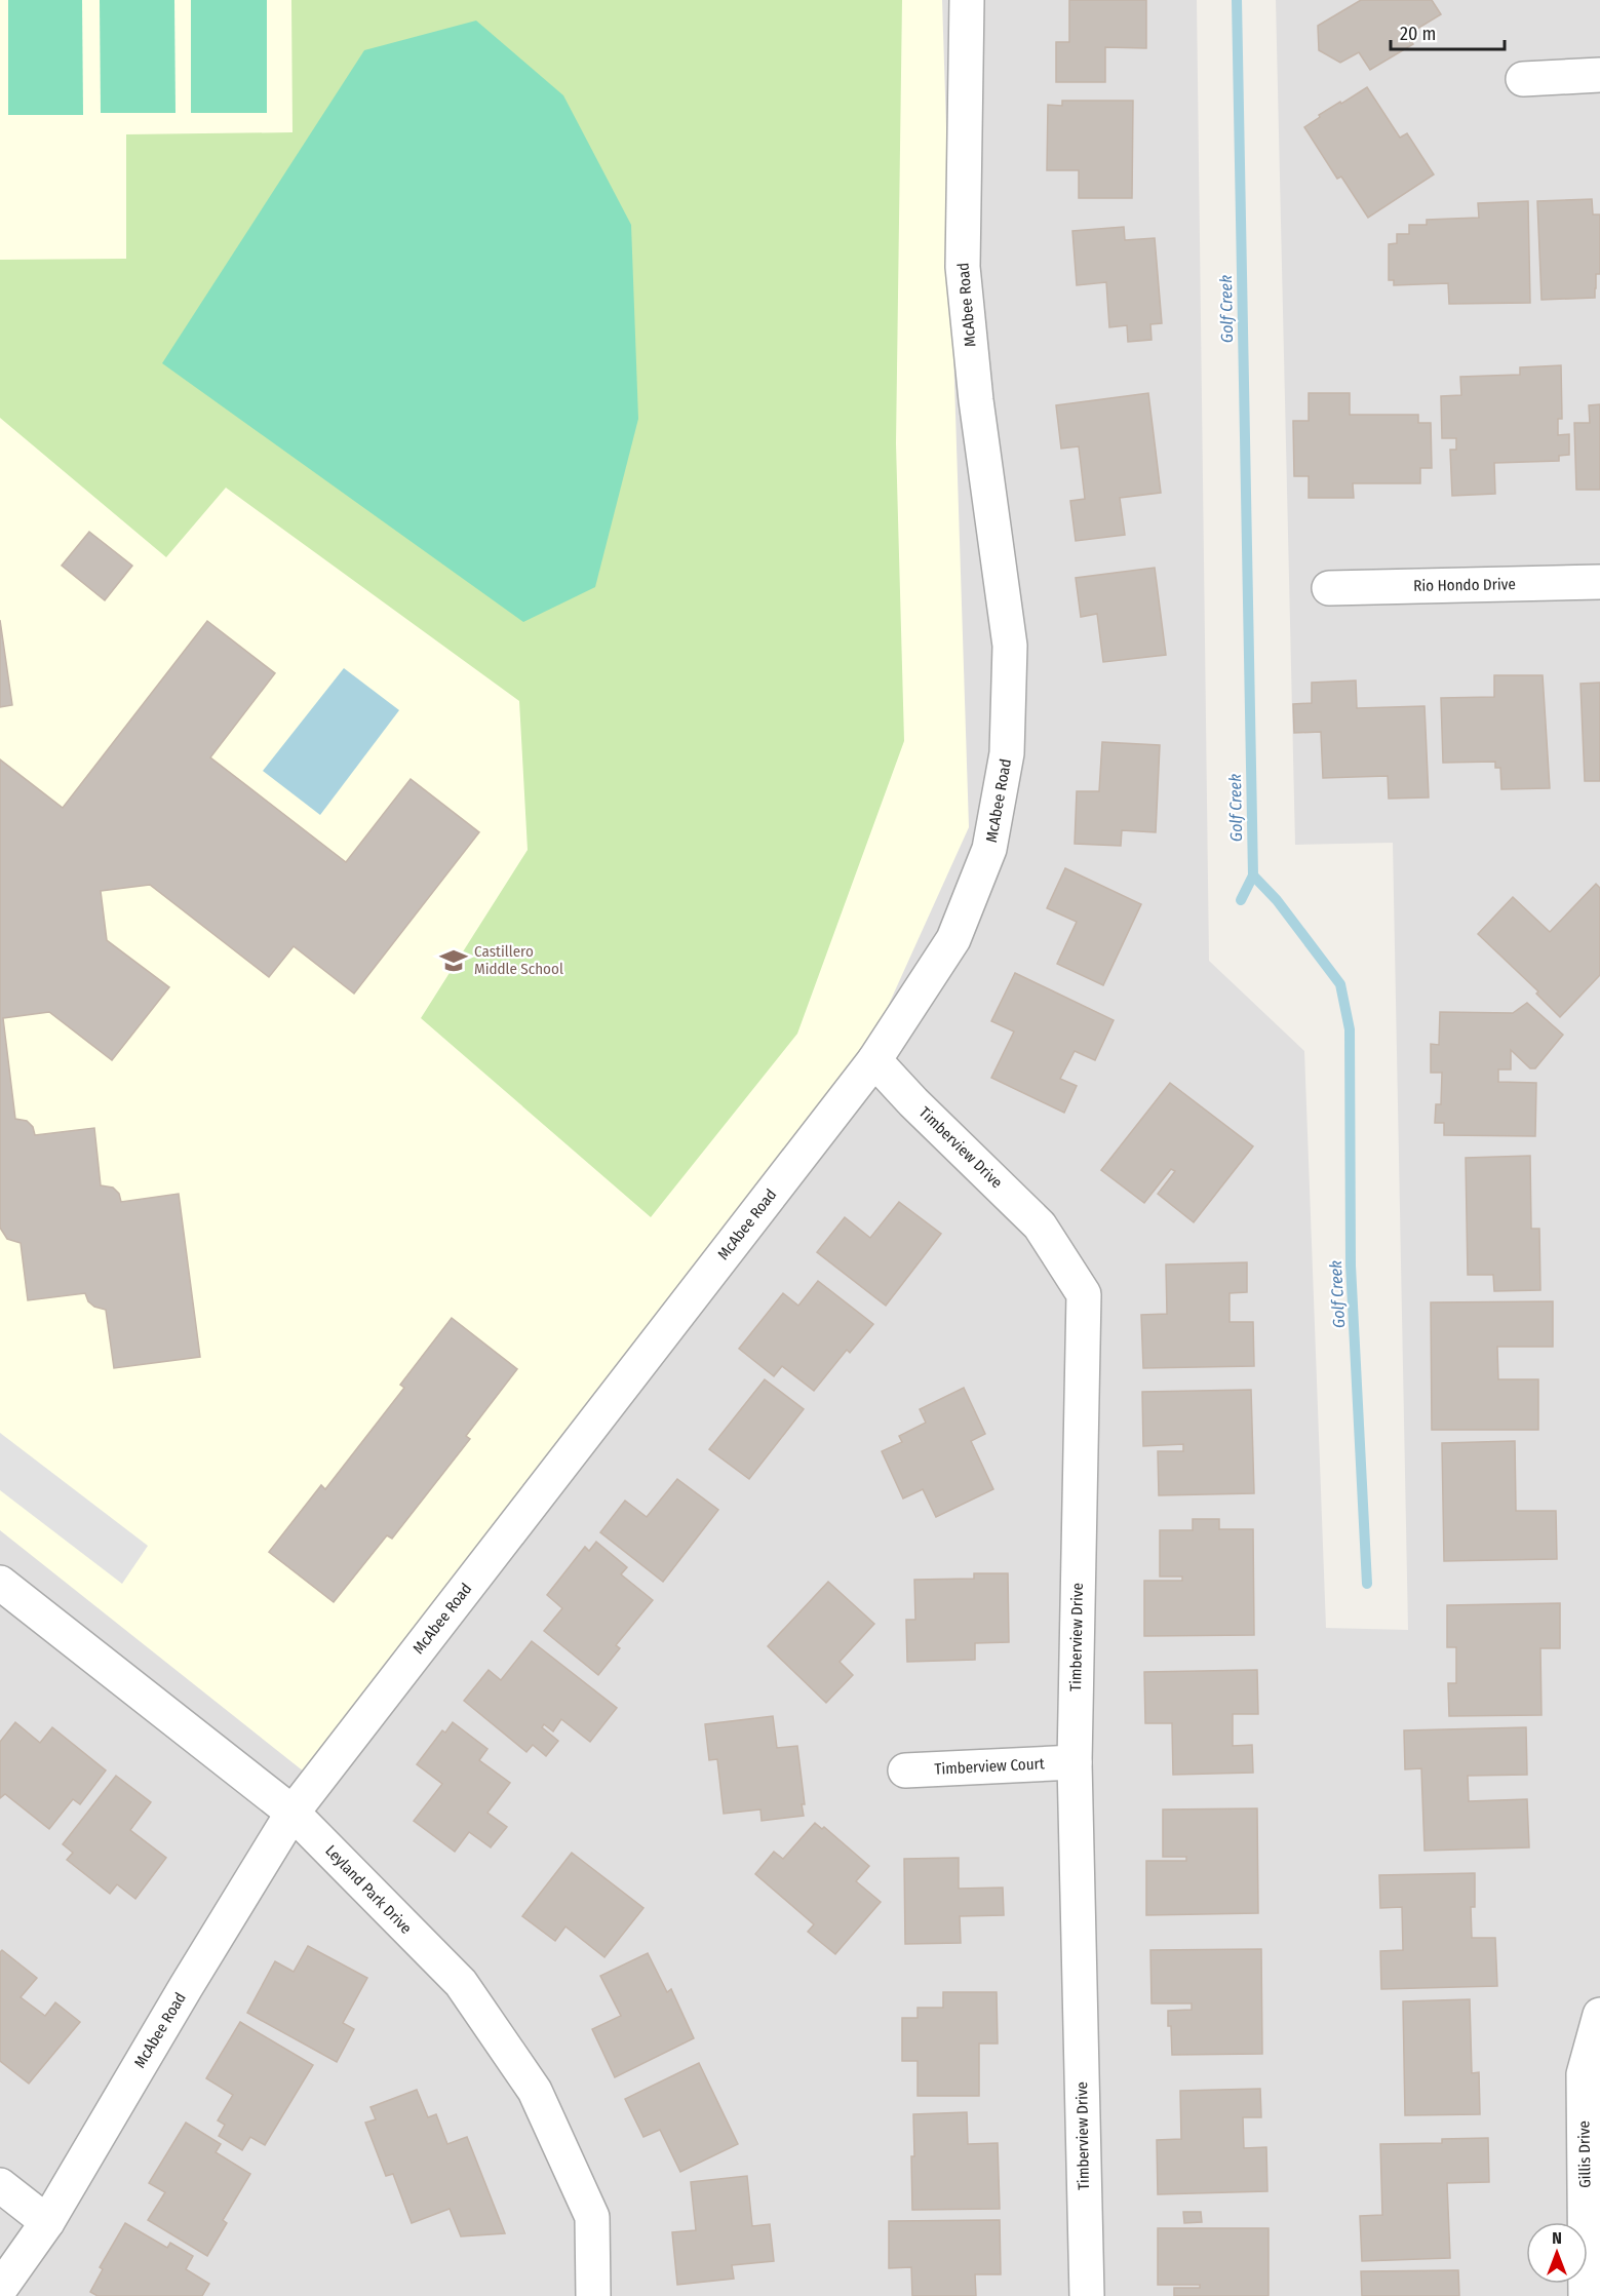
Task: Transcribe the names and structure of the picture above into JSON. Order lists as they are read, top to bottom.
{
  "streets": {
    "street": [
      "McAbee Road",
      "Rio Hondo Drive",
      "Timberview Drive",
      "Timberview Court",
      "Leyland Park Drive",
      "Gillis Drive"
    ]
  },
  "crossings": [
    ["McAbee Road", "Timberview Drive"],
    ["McAbee Road", "Leyland Park Drive"],
    ["Timberview Drive", "Timberview Court"]
  ],
  "water": ["Golf Creek"],
  "places": {
    "school or university": ["Castillero Middle School"]
  },
  "scale_bar": "20 m",
  "north": "top"
}
